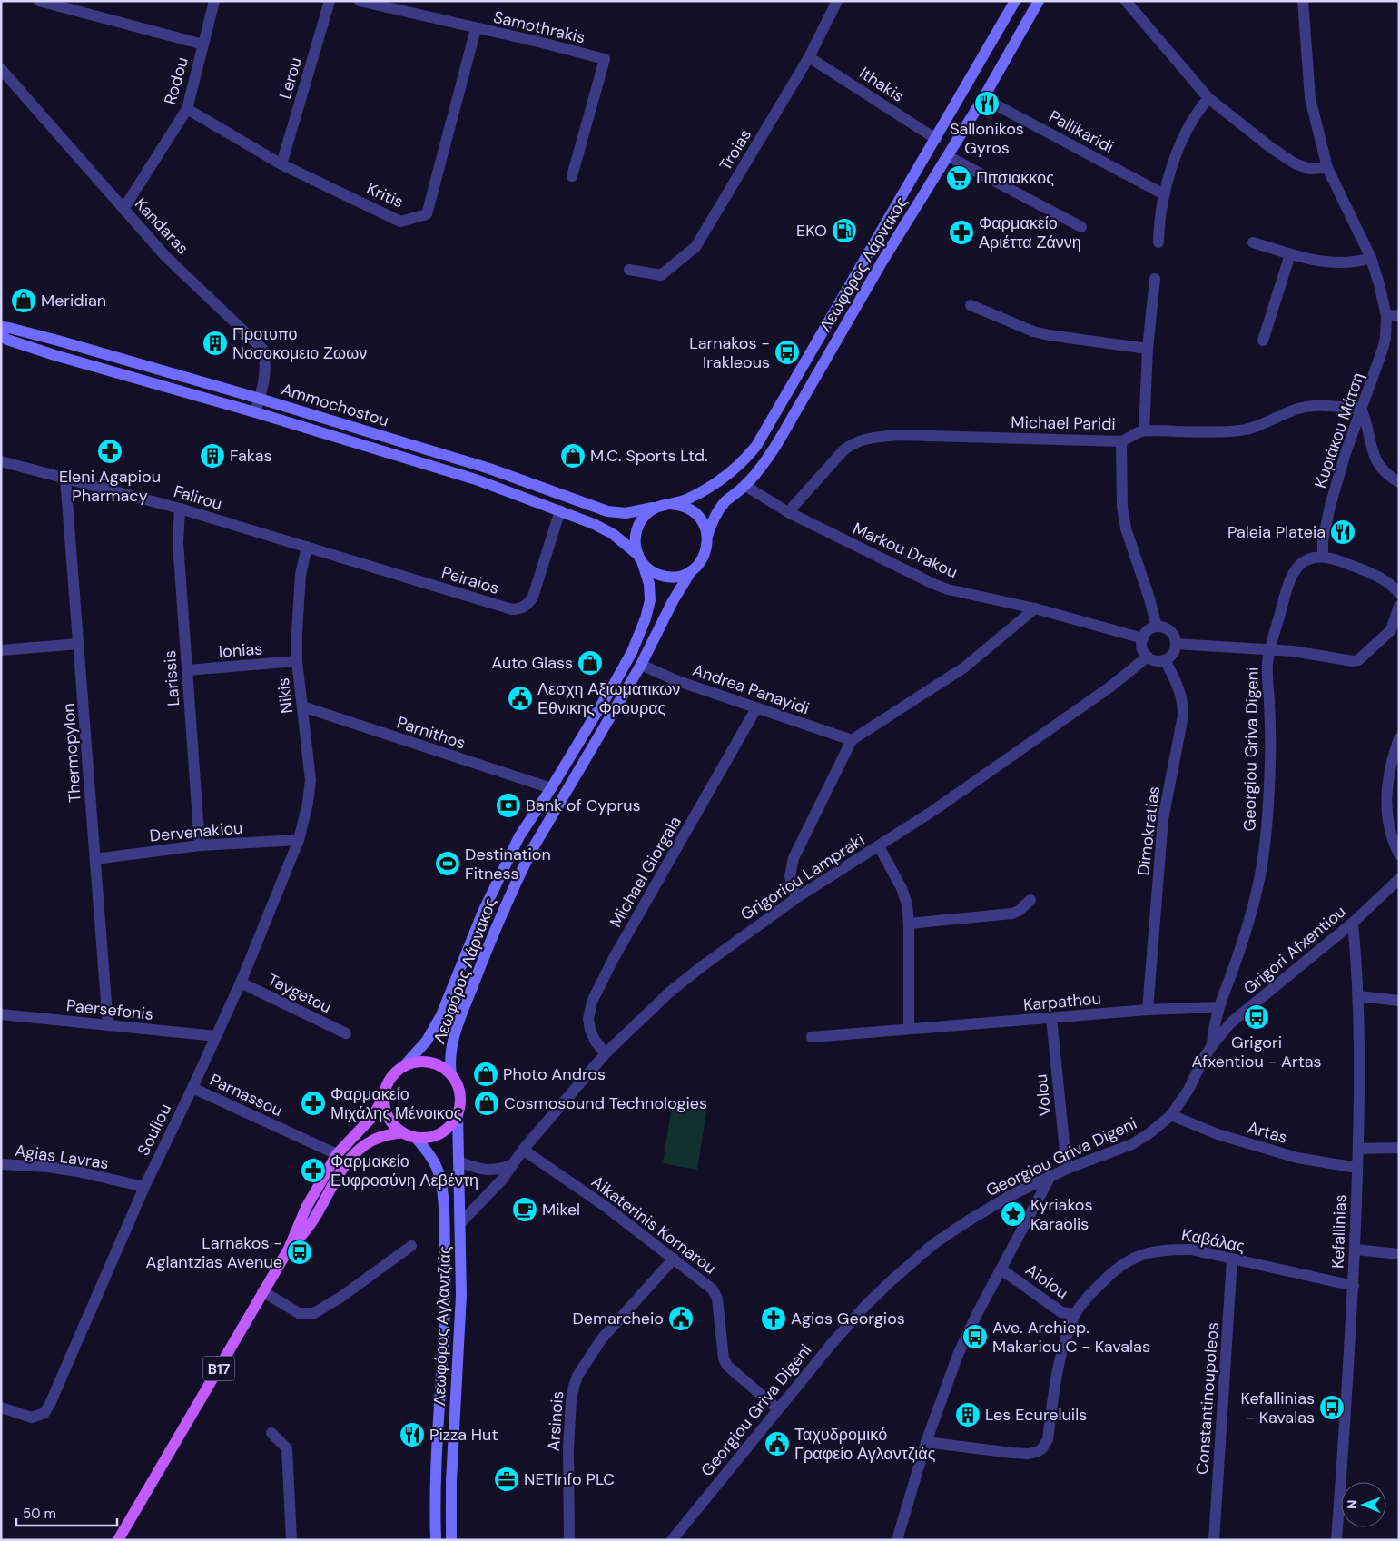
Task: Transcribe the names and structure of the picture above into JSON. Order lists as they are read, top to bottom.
{
  "streets": {
    "main road": [
      "Λεωφόρος Λάρνακος",
      "Ammochostou",
      "Λεωφόρος Αγλαντζιάς",
      "B17"
    ],
    "street": [
      "Samothrakis",
      "Lerou",
      "Rodou",
      "Ithakis",
      "Pallikaridi",
      "Troias",
      "Kritis",
      "Kandaras",
      "Michael Paridi",
      "Κυριάκου Μάτση",
      "Falirou",
      "Markou Drakou",
      "Peiraios",
      "Ionias",
      "Larissis",
      "Andrea Panayidi",
      "Nikis",
      "Parnithos",
      "Georgiou Griva Digeni",
      "Thermopylon",
      "Dimokratias",
      "Dervenakiou",
      "Michael Giorgala",
      "Grigoriou Lampraki",
      "Grigori Afxentiou",
      "Taygetou",
      "Karpathou",
      "Paersefonis",
      "Parnassou",
      "Volou",
      "Souliou",
      "Artas",
      "Agias Lavras",
      "Aikaterinis Kornarou",
      "Kefallinias",
      "Καβάλας",
      "Aiolou",
      "Constantinoupoleos",
      "Arsinois"
    ]
  },
  "crossings": [
    ["Samothrakis", "Kritis"],
    ["Lerou", "Kritis"],
    ["Rodou", "Kritis"],
    ["Rodou", "Kandaras"],
    ["Ithakis", "Troias"],
    ["Ithakis", "Λεωφόρος Λάρνακος"],
    ["Pallikaridi", "Λεωφόρος Λάρνακος"],
    ["Kandaras", "Ammochostou"],
    ["Λεωφόρος Λάρνακος", "Ammochostou"],
    ["Λεωφόρος Λάρνακος", "Markou Drakou"],
    ["Λεωφόρος Λάρνακος", "Andrea Panayidi"],
    ["Λεωφόρος Λάρνακος", "Parnithos"],
    ["Λεωφόρος Λάρνακος", "Parnassou"],
    ["Λεωφόρος Λάρνακος", "Λεωφόρος Αγλαντζιάς"],
    ["Ammochostou", "Peiraios"],
    ["Michael Paridi", "Κυριάκου Μάτση"],
    ["Michael Paridi", "Markou Drakou"],
    ["Κυριάκου Μάτση", "Georgiou Griva Digeni"],
    ["Falirou", "Peiraios"],
    ["Falirou", "Larissis"],
    ["Falirou", "Nikis"],
    ["Falirou", "Thermopylon"],
    ["Markou Drakou", "Dimokratias"],
    ["Markou Drakou", "Grigoriou Lampraki"],
    ["Peiraios", "Nikis"],
    ["Ionias", "Larissis"],
    ["Ionias", "Nikis"],
    ["Larissis", "Dervenakiou"],
    ["Andrea Panayidi", "Michael Giorgala"],
    ["Nikis", "Parnithos"],
    ["Nikis", "Dervenakiou"],
    ["Nikis", "Souliou"],
    ["Georgiou Griva Digeni", "Grigori Afxentiou"],
    ["Georgiou Griva Digeni", "Karpathou"],
    ["Georgiou Griva Digeni", "Volou"],
    ["Georgiou Griva Digeni", "Artas"],
    ["Georgiou Griva Digeni", "Aikaterinis Kornarou"],
    ["Thermopylon", "Dervenakiou"],
    ["Thermopylon", "Paersefonis"],
    ["Dimokratias", "Grigoriou Lampraki"],
    ["Dimokratias", "Karpathou"],
    ["Dervenakiou", "Souliou"],
    ["Michael Giorgala", "Grigoriou Lampraki"],
    ["Grigoriou Lampraki", "Aikaterinis Kornarou"],
    ["Grigoriou Lampraki", "Λεωφόρος Αγλαντζιάς"],
    ["Grigori Afxentiou", "Kefallinias"],
    ["Taygetou", "Souliou"],
    ["Karpathou", "Volou"],
    ["Paersefonis", "Souliou"],
    ["Parnassou", "Souliou"],
    ["Souliou", "Agias Lavras"],
    ["Artas", "Kefallinias"],
    ["Aikaterinis Kornarou", "Arsinois"],
    ["Kefallinias", "Καβάλας"],
    ["Καβάλας", "Aiolou"],
    ["Καβάλας", "Constantinoupoleos"]
  ],
  "places": {
    "restaurant": ["Sallonikos Gyros", "Paleia Plateia", "Pizza Hut"],
    "supermarket": ["Πιτσιακκος"],
    "fuel station": ["EKO"],
    "pharmacy": [
      "Φαρμακείο Αριέττα Ζάννη",
      "Eleni Agapiou Pharmacy",
      "Φαρμακείο Μιχάλης Μένοικος",
      "Φαρμακείο Ευφροσύνη Λεβέντη"
    ],
    "shop": [
      "Meridian",
      "M.C. Sports Ltd.",
      "Auto Glass",
      "Photo Andros",
      "Cosmosound Technologies"
    ],
    "building": ["Προτυπο Νοσοκομειο Ζωων", "Fakas", "Les Ecureluils"],
    "bus stop": [
      "Larnakos - Irakleous",
      "Grigori Afxentiou - Artas",
      "Larnakos - Aglantzias Avenue",
      "Ave. Archiep. Makariou C - Kavalas",
      "Kefallinias - Kavalas"
    ],
    "public building": ["Λεσχη Αξιωματικων Εθνικης Φρουρας", "Demarcheio", "Ταχυδρομικό Γραφείο Αγλαντζιάς"],
    "bank": ["Bank of Cyprus"],
    "sports": ["Destination Fitness"],
    "cafe": ["Mikel"],
    "place": ["Kyriakos Karaolis"],
    "church": ["Agios Georgios"],
    "office": ["NETInfo PLC"]
  },
  "scale_bar": "50 m",
  "north": "left"
}
